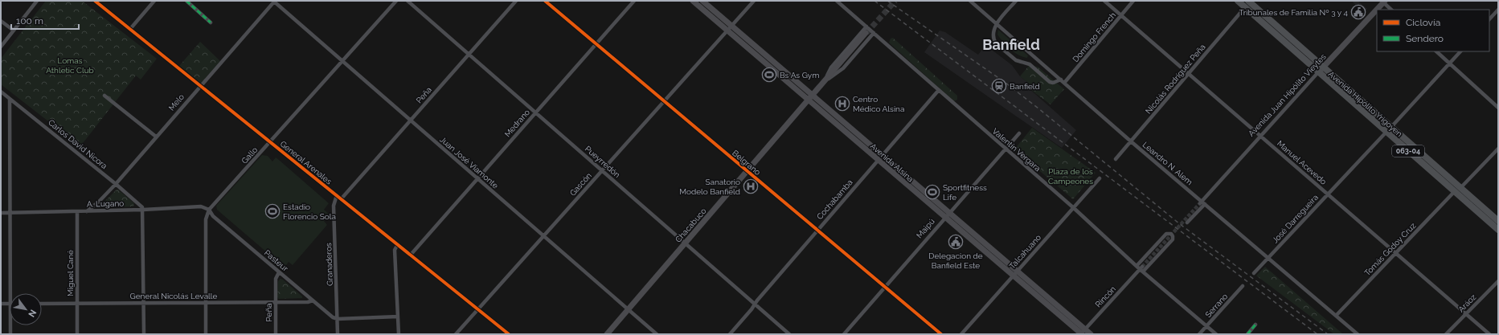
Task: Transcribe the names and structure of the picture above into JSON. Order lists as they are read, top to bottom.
{
  "streets": {
    "main road": [
      "Avenida Juan Hipólito Vieytes",
      "Avenida Hipólito Yrigoyen",
      "063-04",
      "Avenida Alsina",
      "Chacabuco"
    ],
    "street": [
      "Domingo French",
      "Nicolás Rodríguez Peña",
      "Peña",
      "Melo",
      "Medrano",
      "Carlos David Nicora",
      "Valentín Vergara",
      "Gallo",
      "Pueyrredón",
      "General Arenales",
      "Juan José Viamonte",
      "Belgrano",
      "Manuel Acevedo",
      "Leandro N. Alem",
      "Gascón",
      "Cochabamba",
      "A. Lugano",
      "José Darregueira",
      "Maipú",
      "Tomás Godoy Cruz",
      "Talcahuano",
      "Pasteur",
      "Granaderos",
      "Miguel Cané",
      "General Nicolás Levalle",
      "Rincón",
      "Aráoz",
      "Serrano"
    ]
  },
  "crossings": [
    ["Domingo French", "Manuel Acevedo"],
    ["Domingo French", "Leandro N. Alem"],
    ["Nicolás Rodríguez Peña", "Avenida Hipólito Yrigoyen"],
    ["Nicolás Rodríguez Peña", "Manuel Acevedo"],
    ["Nicolás Rodríguez Peña", "Leandro N. Alem"],
    ["Peña", "Pueyrredón"],
    ["Peña", "General Arenales"],
    ["Peña", "Juan José Viamonte"],
    ["Peña", "Pasteur"],
    ["Peña", "General Nicolás Levalle"],
    ["Avenida Juan Hipólito Vieytes", "Avenida Hipólito Yrigoyen"],
    ["Avenida Juan Hipólito Vieytes", "Manuel Acevedo"],
    ["Avenida Juan Hipólito Vieytes", "Leandro N. Alem"],
    ["Melo", "Carlos David Nicora"],
    ["Melo", "General Arenales"],
    ["Melo", "Juan José Viamonte"],
    ["Melo", "A. Lugano"],
    ["Avenida Hipólito Yrigoyen", "José Darregueira"],
    ["Avenida Hipólito Yrigoyen", "Tomás Godoy Cruz"],
    ["Medrano", "Pueyrredón"],
    ["Medrano", "General Arenales"],
    ["Medrano", "Juan José Viamonte"],
    ["Medrano", "Belgrano"],
    ["Carlos David Nicora", "A. Lugano"],
    ["Valentín Vergara", "Cochabamba"],
    ["Valentín Vergara", "Chacabuco"],
    ["Valentín Vergara", "Maipú"],
    ["Valentín Vergara", "Talcahuano"],
    ["Valentín Vergara", "Rincón"],
    ["Valentín Vergara", "Serrano"],
    ["Gallo", "General Arenales"],
    ["Gallo", "Juan José Viamonte"],
    ["Gallo", "A. Lugano"],
    ["Gallo", "Pasteur"],
    ["Pueyrredón", "Gascón"],
    ["Pueyrredón", "Cochabamba"],
    ["Pueyrredón", "Chacabuco"],
    ["General Arenales", "Gascón"],
    ["General Arenales", "Granaderos"],
    ["Juan José Viamonte", "Gascón"],
    ["Juan José Viamonte", "Chacabuco"],
    ["Belgrano", "Gascón"],
    ["Belgrano", "Cochabamba"],
    ["Belgrano", "Chacabuco"],
    ["Belgrano", "Maipú"],
    ["Avenida Alsina", "Gascón"],
    ["Avenida Alsina", "Cochabamba"],
    ["Avenida Alsina", "Chacabuco"],
    ["Avenida Alsina", "Maipú"],
    ["Avenida Alsina", "Talcahuano"],
    ["Avenida Alsina", "Rincón"],
    ["Manuel Acevedo", "José Darregueira"],
    ["Manuel Acevedo", "Tomás Godoy Cruz"],
    ["Manuel Acevedo", "Aráoz"],
    ["Leandro N. Alem", "José Darregueira"],
    ["Leandro N. Alem", "Tomás Godoy Cruz"],
    ["A. Lugano", "Pasteur"],
    ["A. Lugano", "Miguel Cané"],
    ["Pasteur", "Granaderos"],
    ["Pasteur", "General Nicolás Levalle"],
    ["Miguel Cané", "General Nicolás Levalle"]
  ],
  "districts": ["Banfield"],
  "parks": ["Lomas Athletic Club", "Plaza de los Campeones"],
  "places": {
    "public building": ["Tribunales de Familia Nº 3 y 4", "Delegacion de Banfield Este"],
    "sports": ["Bs As Gym", "Sportfitness Life", "Estadio Florencio Sola"],
    "station": ["Banfield"],
    "hospital": ["Centro Médico Alsina", "Sanatorio Modelo Banfield"]
  },
  "legend": ["Ciclovía", "Sendero"],
  "scale_bar": "100 m",
  "north": "bottom right"
}
